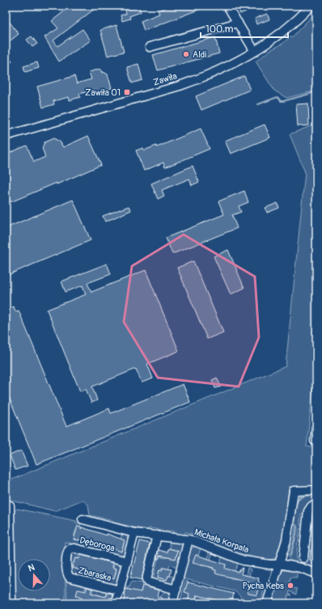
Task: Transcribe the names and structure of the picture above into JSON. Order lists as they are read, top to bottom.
{
  "streets": {
    "street": [
      "Zawiła",
      "Michała Korpala",
      "Dęboroga",
      "Zbaraska"
    ]
  },
  "crossings": [
    ["Dęboroga", "Zbaraska"]
  ],
  "places": {
    "other": ["Aldi", "Pycha Kebs"],
    "transit": ["Zawiła 01"]
  },
  "scale_bar": "100 m",
  "north": "top"
}
